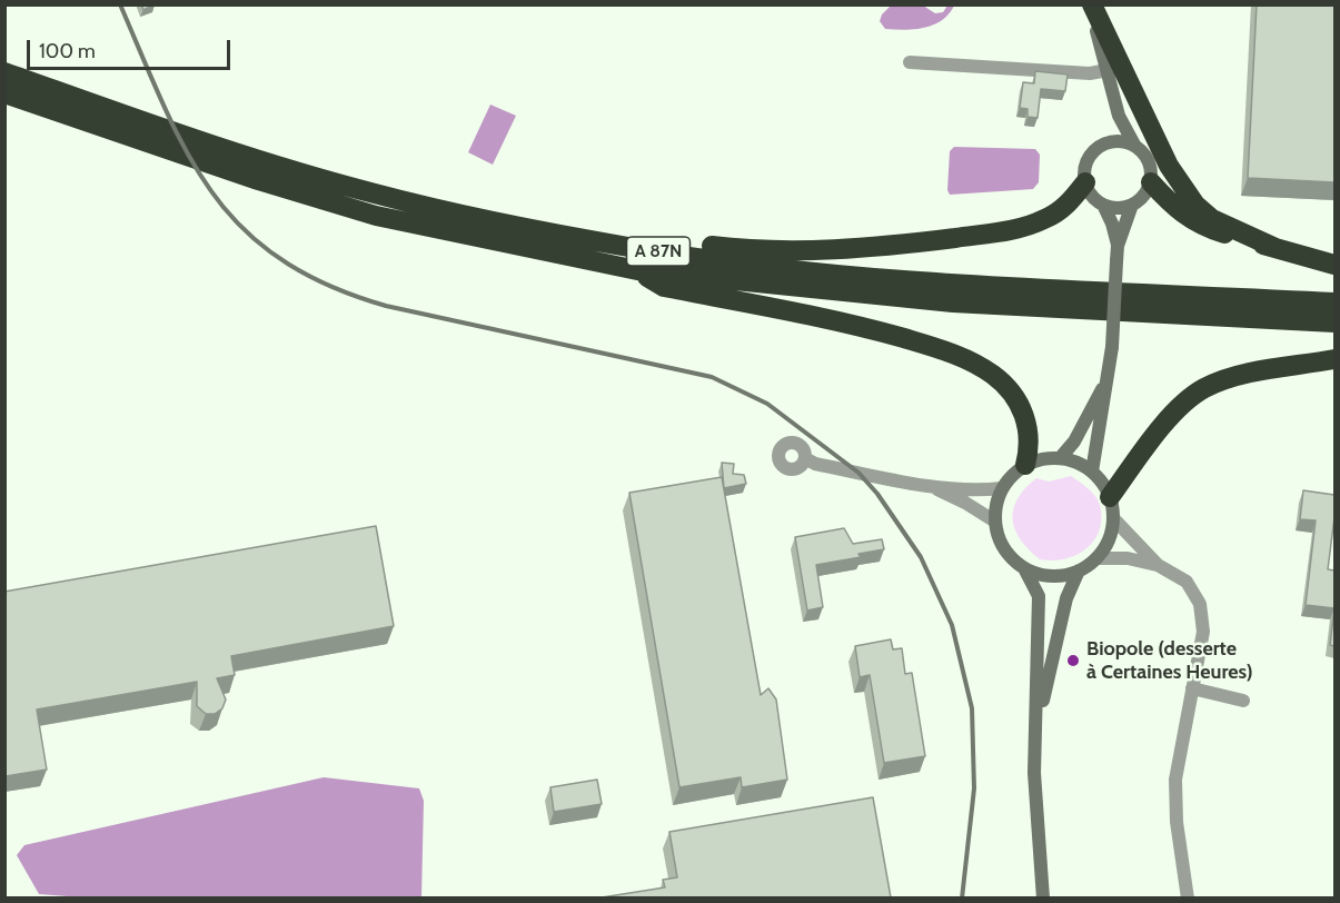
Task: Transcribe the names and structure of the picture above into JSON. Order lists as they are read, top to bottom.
{
  "streets": {
    "highway": ["A 87N"]
  },
  "places": ["Biopole (desserte à Certaines Heures)"],
  "scale_bar": "100 m"
}
